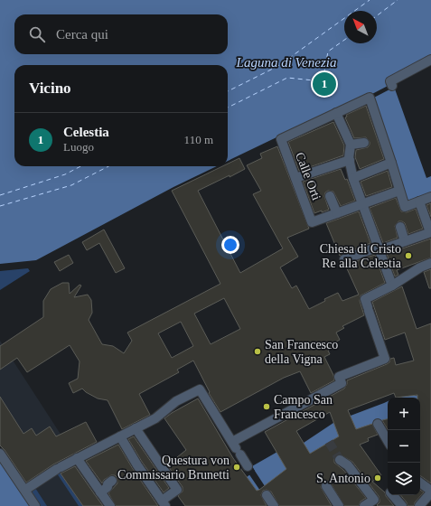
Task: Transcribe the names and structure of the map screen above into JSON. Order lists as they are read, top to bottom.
{
  "streets": {
    "street": ["Calle Orti"]
  },
  "water": ["Laguna di Venezia"],
  "places": [
    "Chiesa di Cristo Re alla Celestia",
    "San Francesco della Vigna",
    "Campo San Francesco",
    "Questura von Commissario Brunetti",
    "S. Antonio"
  ],
  "north": "top left",
  "page": {
    "search": "Cerca qui",
    "heading": "Vicino",
    "pins": "1",
    "list": [
      {
        "mark": "1",
        "name": "Celestia",
        "note": "Luogo",
        "value": "110 m"
      }
    ],
    "map_buttons": ["+", "−"]
  }
}
